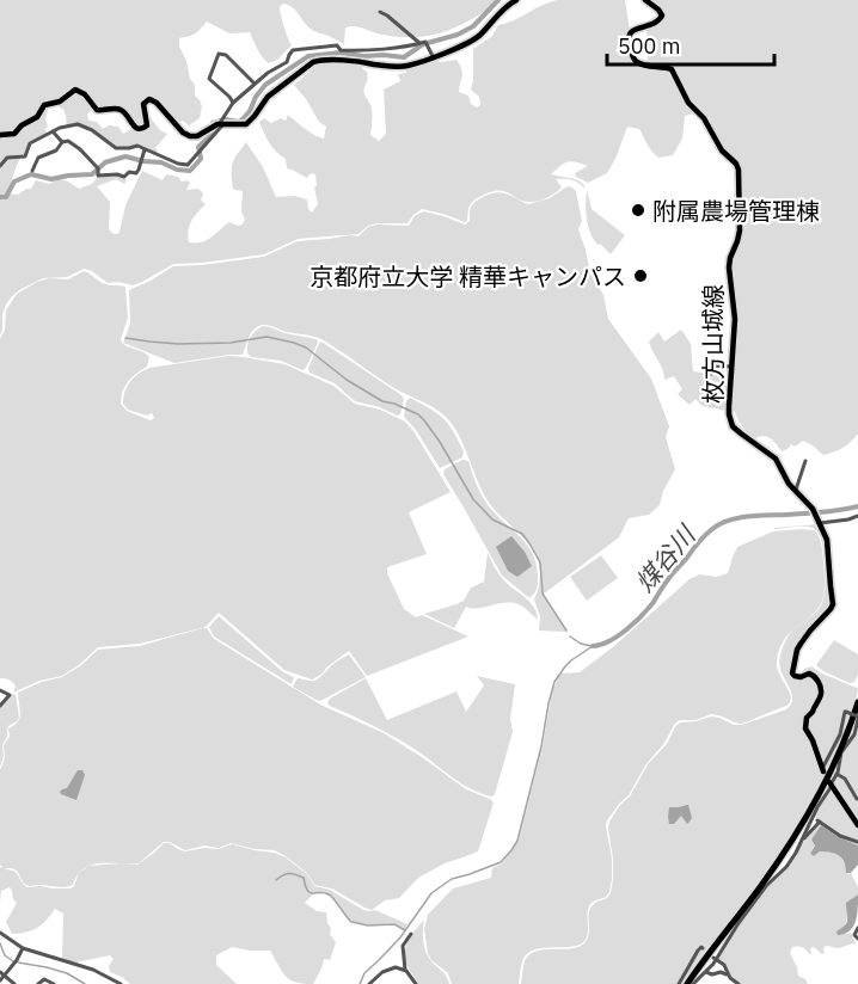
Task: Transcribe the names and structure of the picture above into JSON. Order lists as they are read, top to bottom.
{
  "streets": {
    "main road": ["枚方山城線"]
  },
  "water": ["煤谷川"],
  "places": ["附属農場管理棟", "京都府立大学 精華キャンパス"],
  "scale_bar": "500 m"
}
